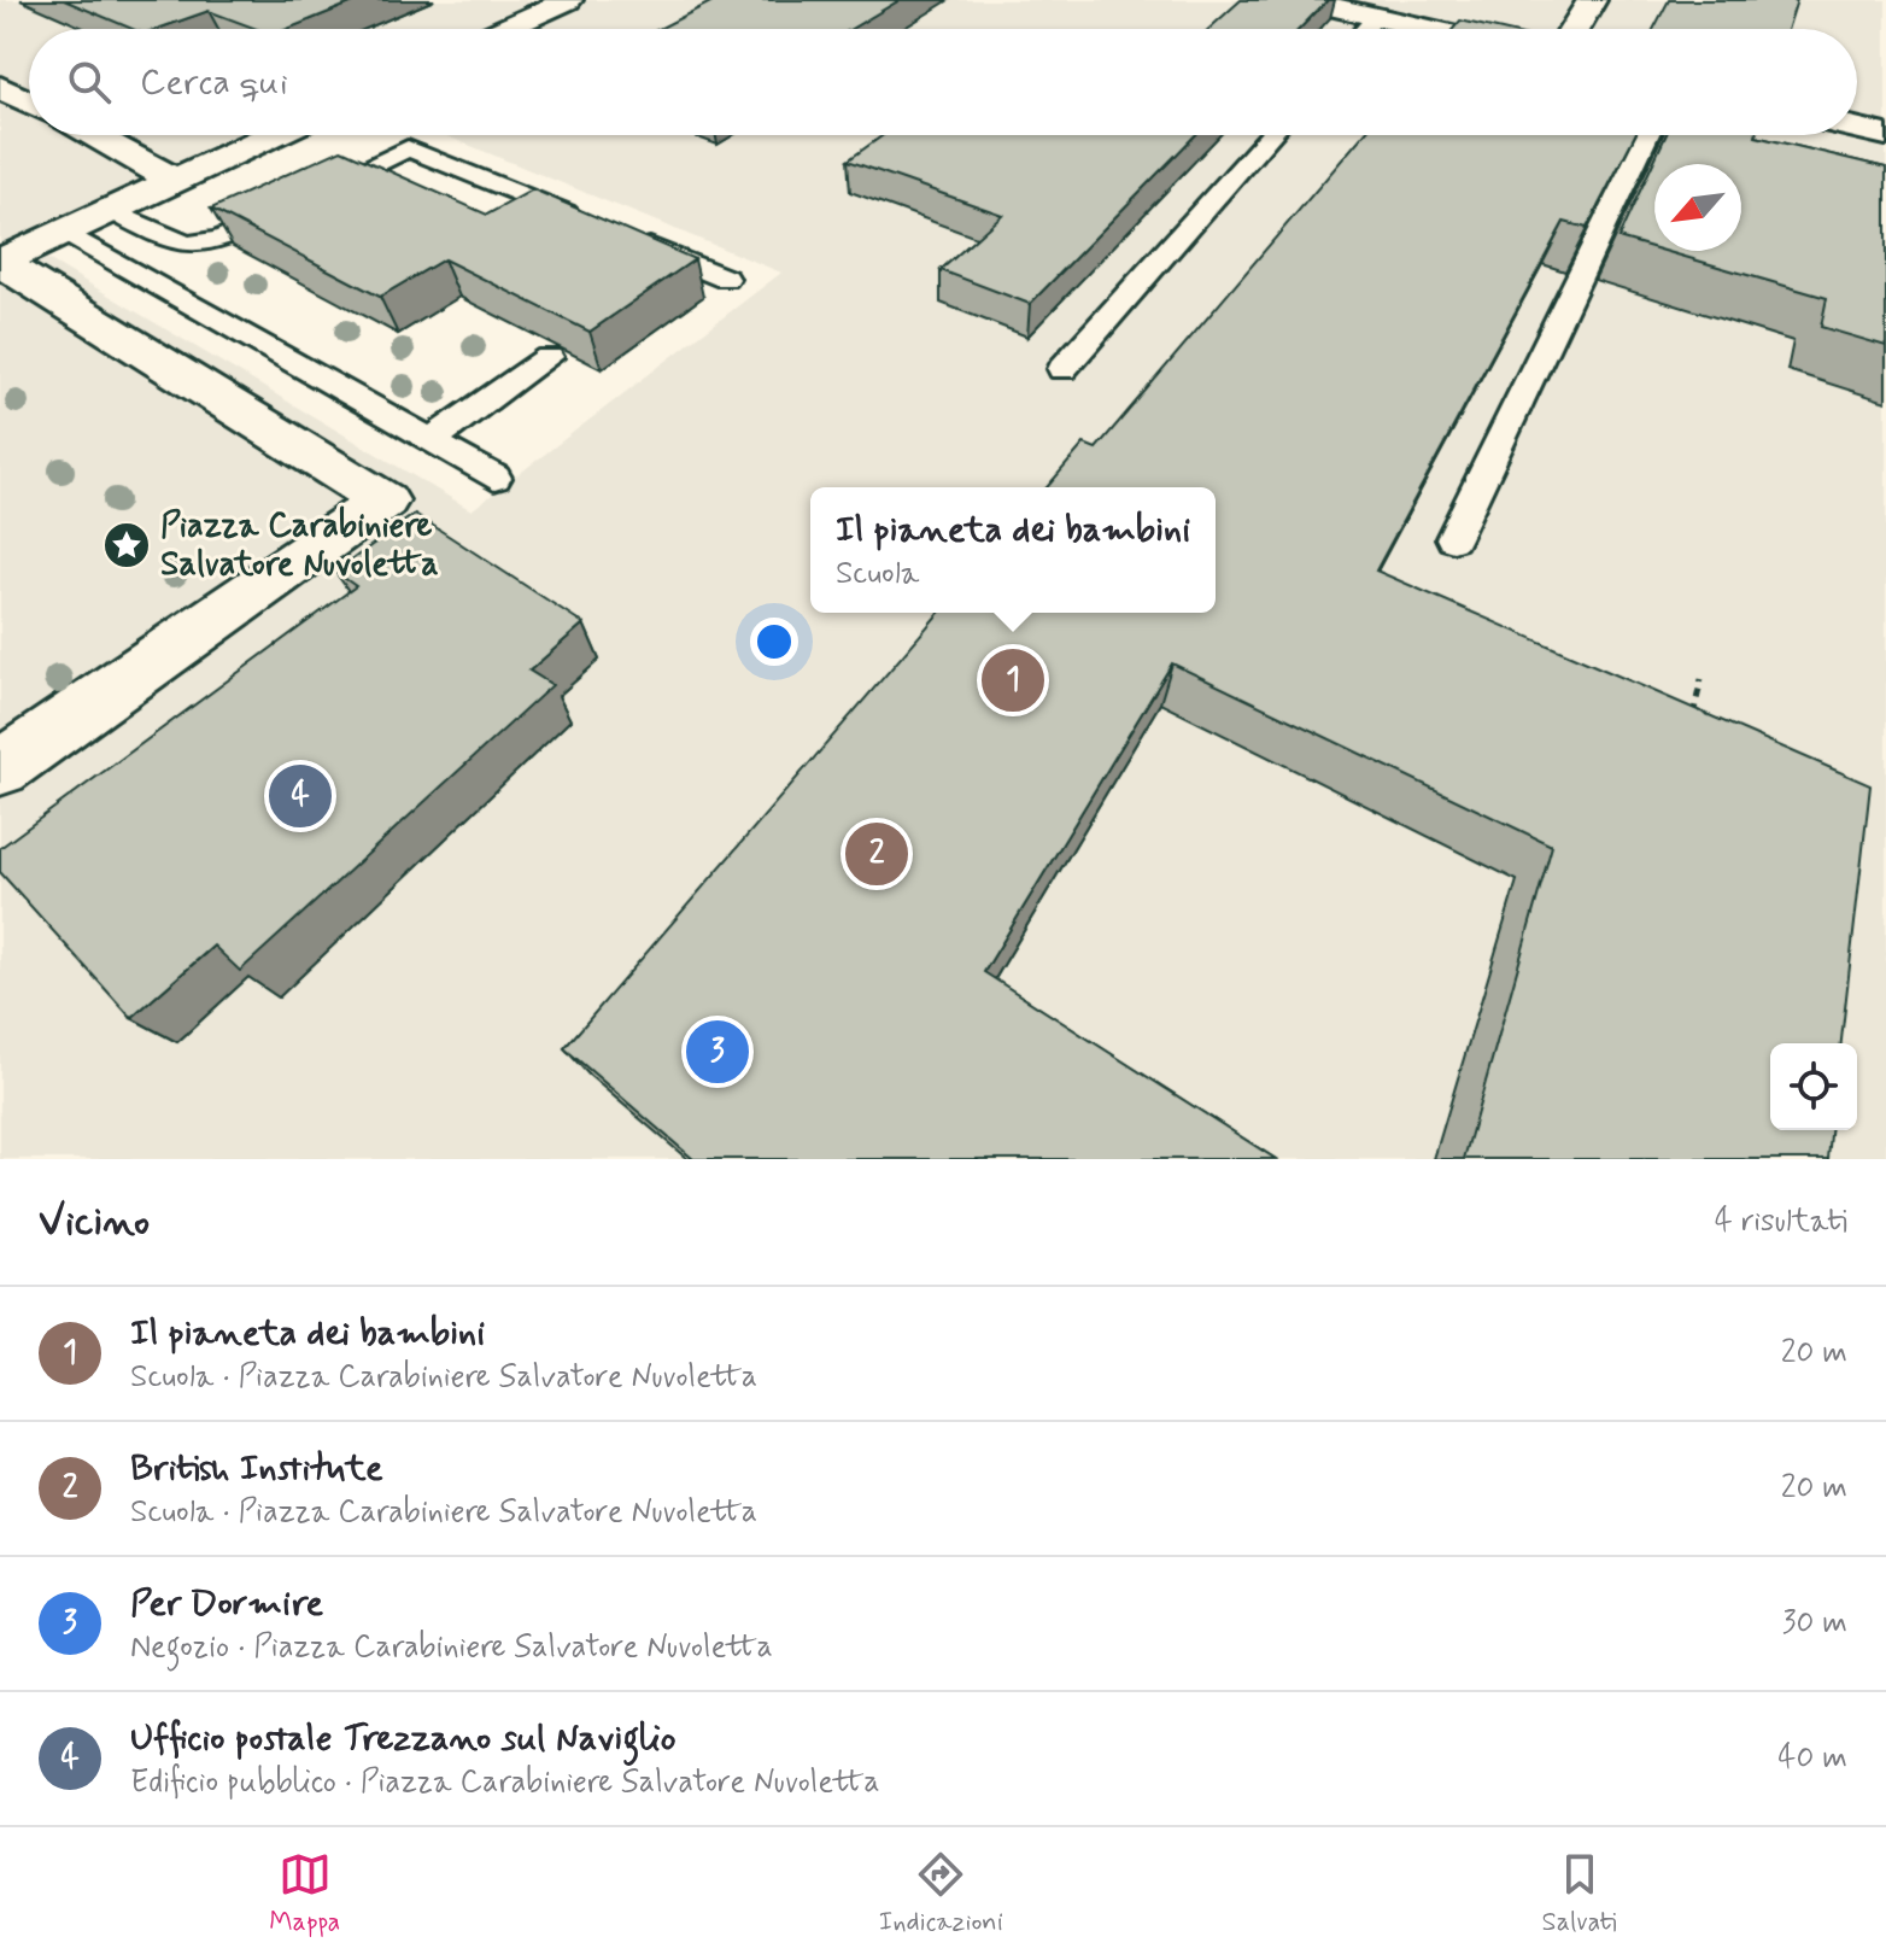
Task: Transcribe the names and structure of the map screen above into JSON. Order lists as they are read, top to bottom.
{
  "places": {
    "place": ["Piazza Carabiniere Salvatore Nuvoletta"]
  },
  "north": "bottom left",
  "page": {
    "search": "Cerca qui",
    "popup": ["Il pianeta dei bambini", "Scuola"],
    "pins": [
      "1",
      "4",
      "2",
      "3"
    ],
    "heading": ["Vicino", "4 risultati"],
    "list": [
      {
        "mark": "1",
        "name": "Il pianeta dei bambini",
        "note": "Scuola · Piazza Carabiniere Salvatore Nuvoletta",
        "value": "20 m"
      },
      {
        "mark": "2",
        "name": "British Institute",
        "note": "Scuola · Piazza Carabiniere Salvatore Nuvoletta",
        "value": "20 m"
      },
      {
        "mark": "3",
        "name": "Per Dormire",
        "note": "Negozio · Piazza Carabiniere Salvatore Nuvoletta",
        "value": "30 m"
      },
      {
        "mark": "4",
        "name": "Ufficio postale Trezzano sul Naviglio",
        "note": "Edificio pubblico · Piazza Carabiniere Salvatore Nuvoletta",
        "value": "40 m"
      }
    ],
    "nav": ["Mappa", "Indicazioni", "Salvati"]
  }
}
